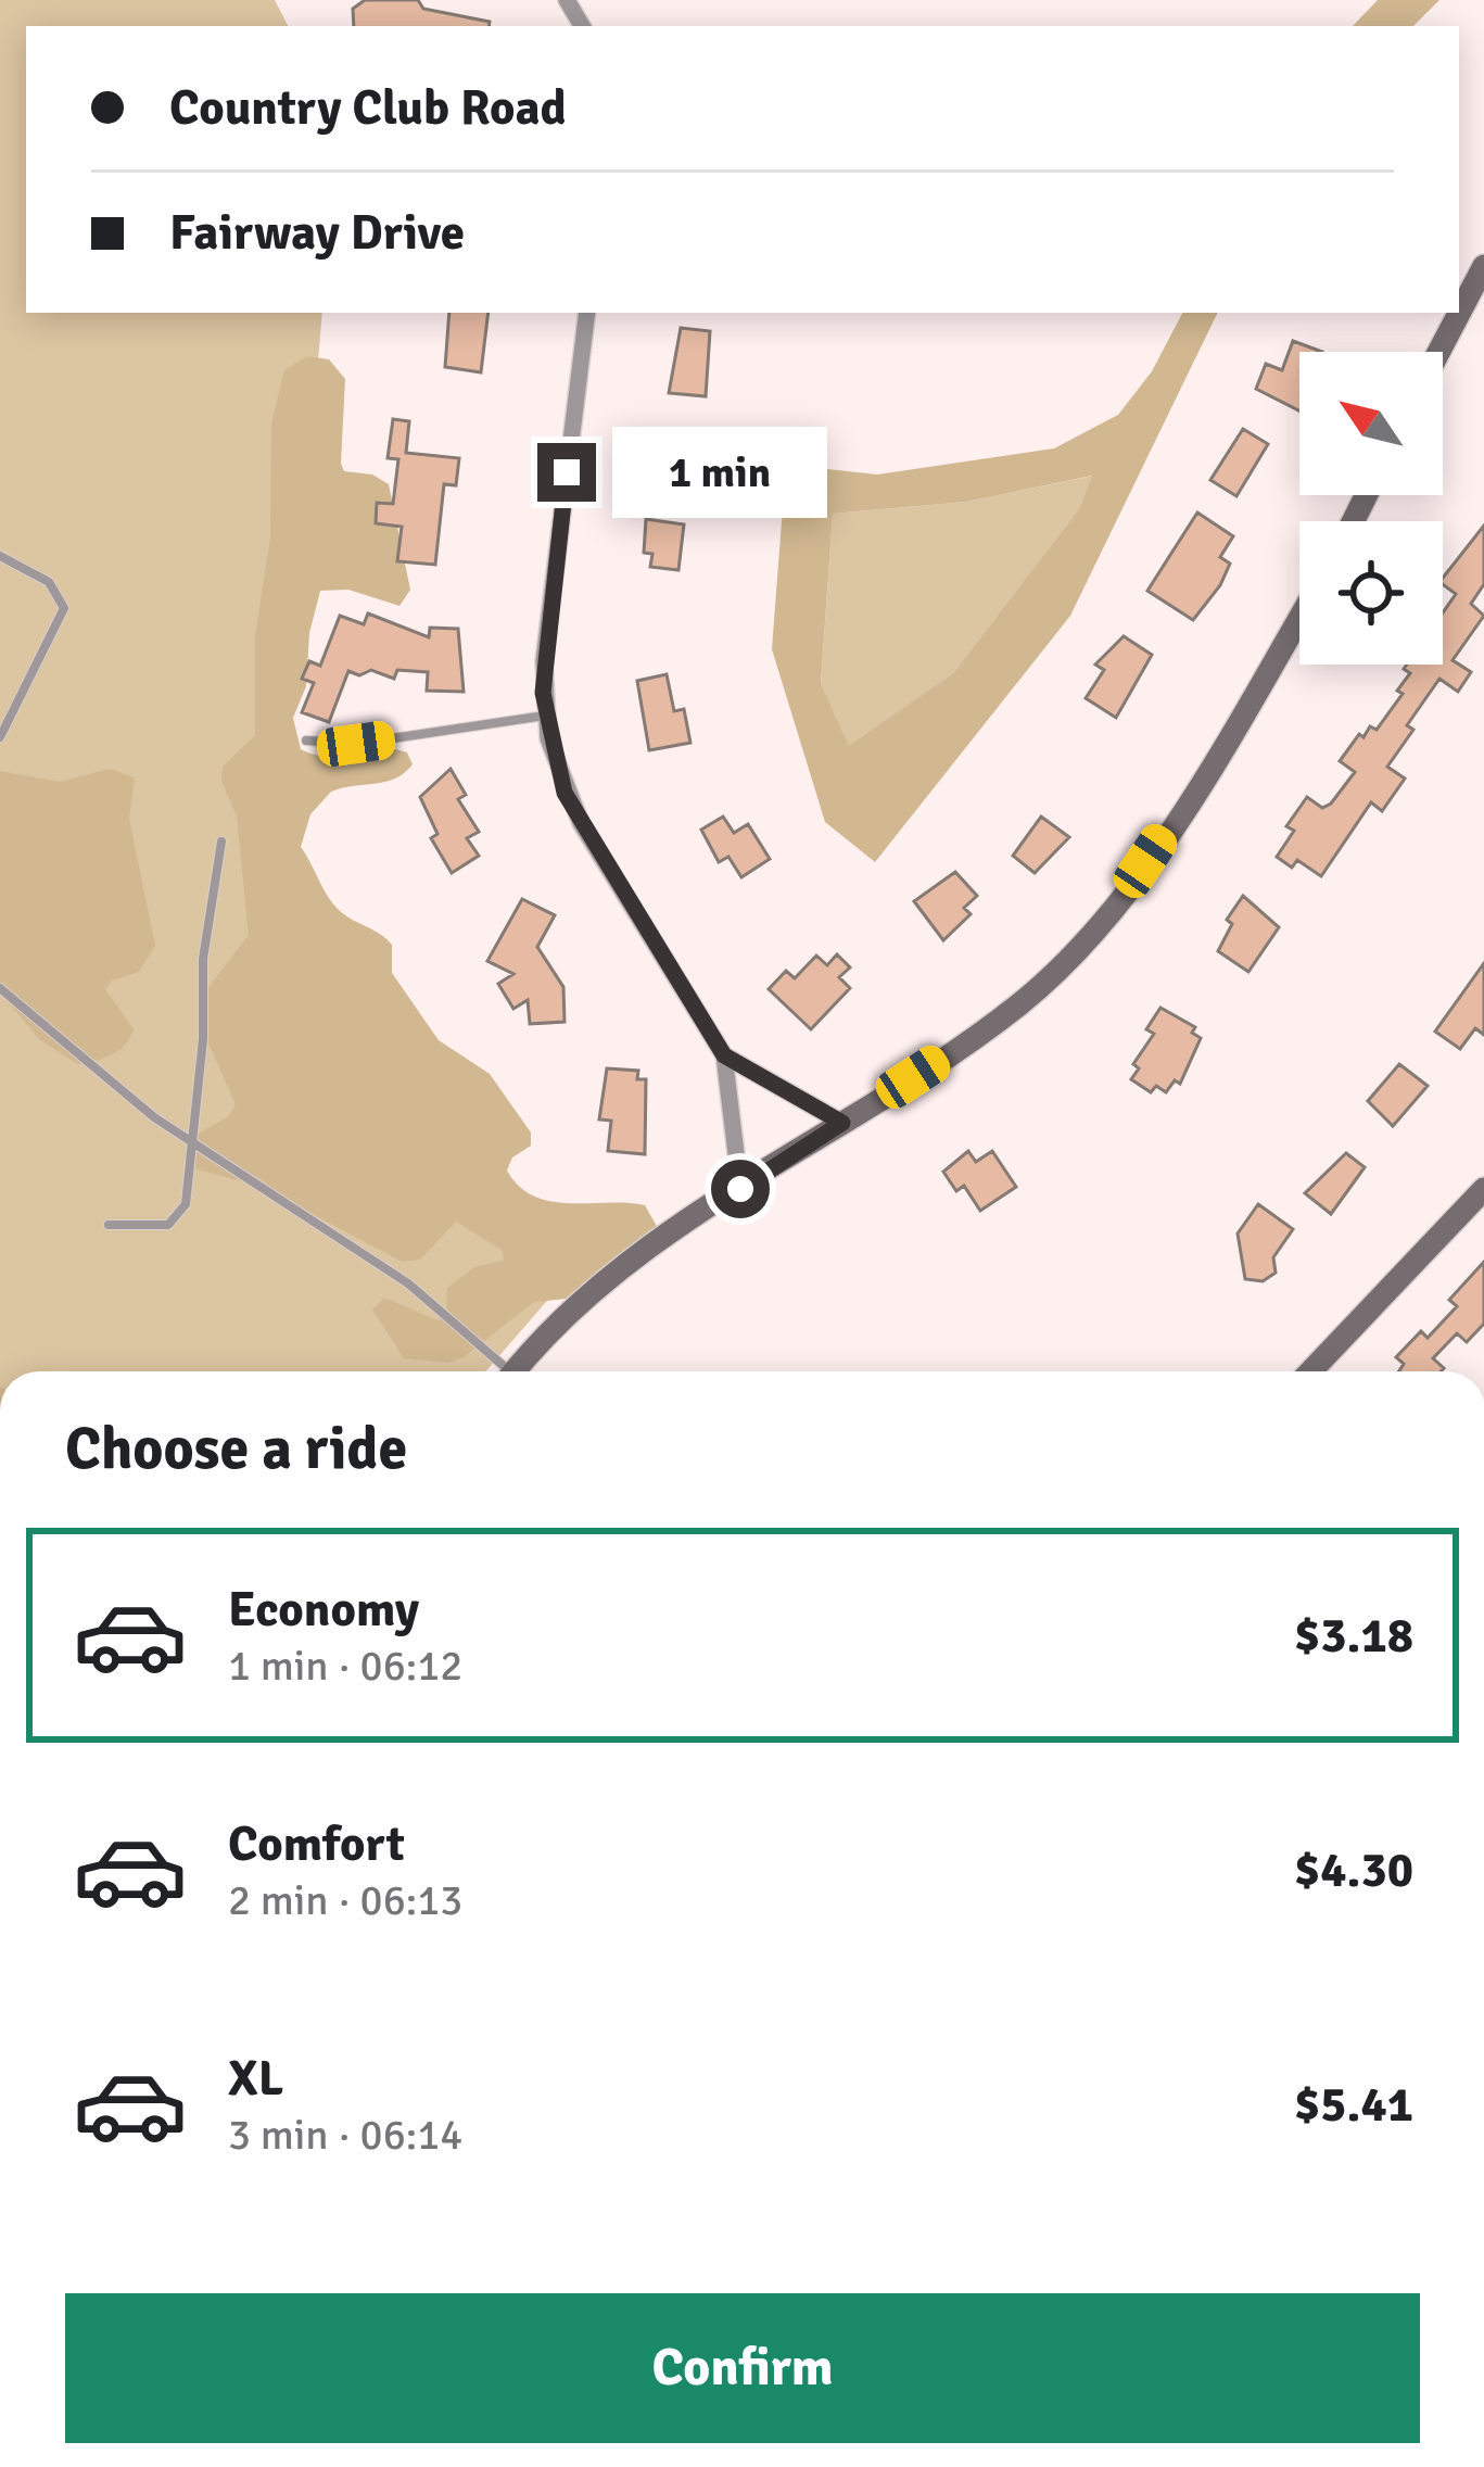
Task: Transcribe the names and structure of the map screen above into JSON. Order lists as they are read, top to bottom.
{
  "north": "top left",
  "page": {
    "banner": ["Country Club Road", "Fairway Drive"],
    "bubble": "1 min",
    "heading": "Choose a ride",
    "list": [
      {
        "name": "Economy",
        "note": "1 min · 06:12",
        "value": "$3.18"
      },
      {
        "name": "Comfort",
        "note": "2 min · 06:13",
        "value": "$4.30"
      },
      {
        "name": "XL",
        "note": "3 min · 06:14",
        "value": "$5.41"
      }
    ],
    "buttons": "Confirm"
  }
}
